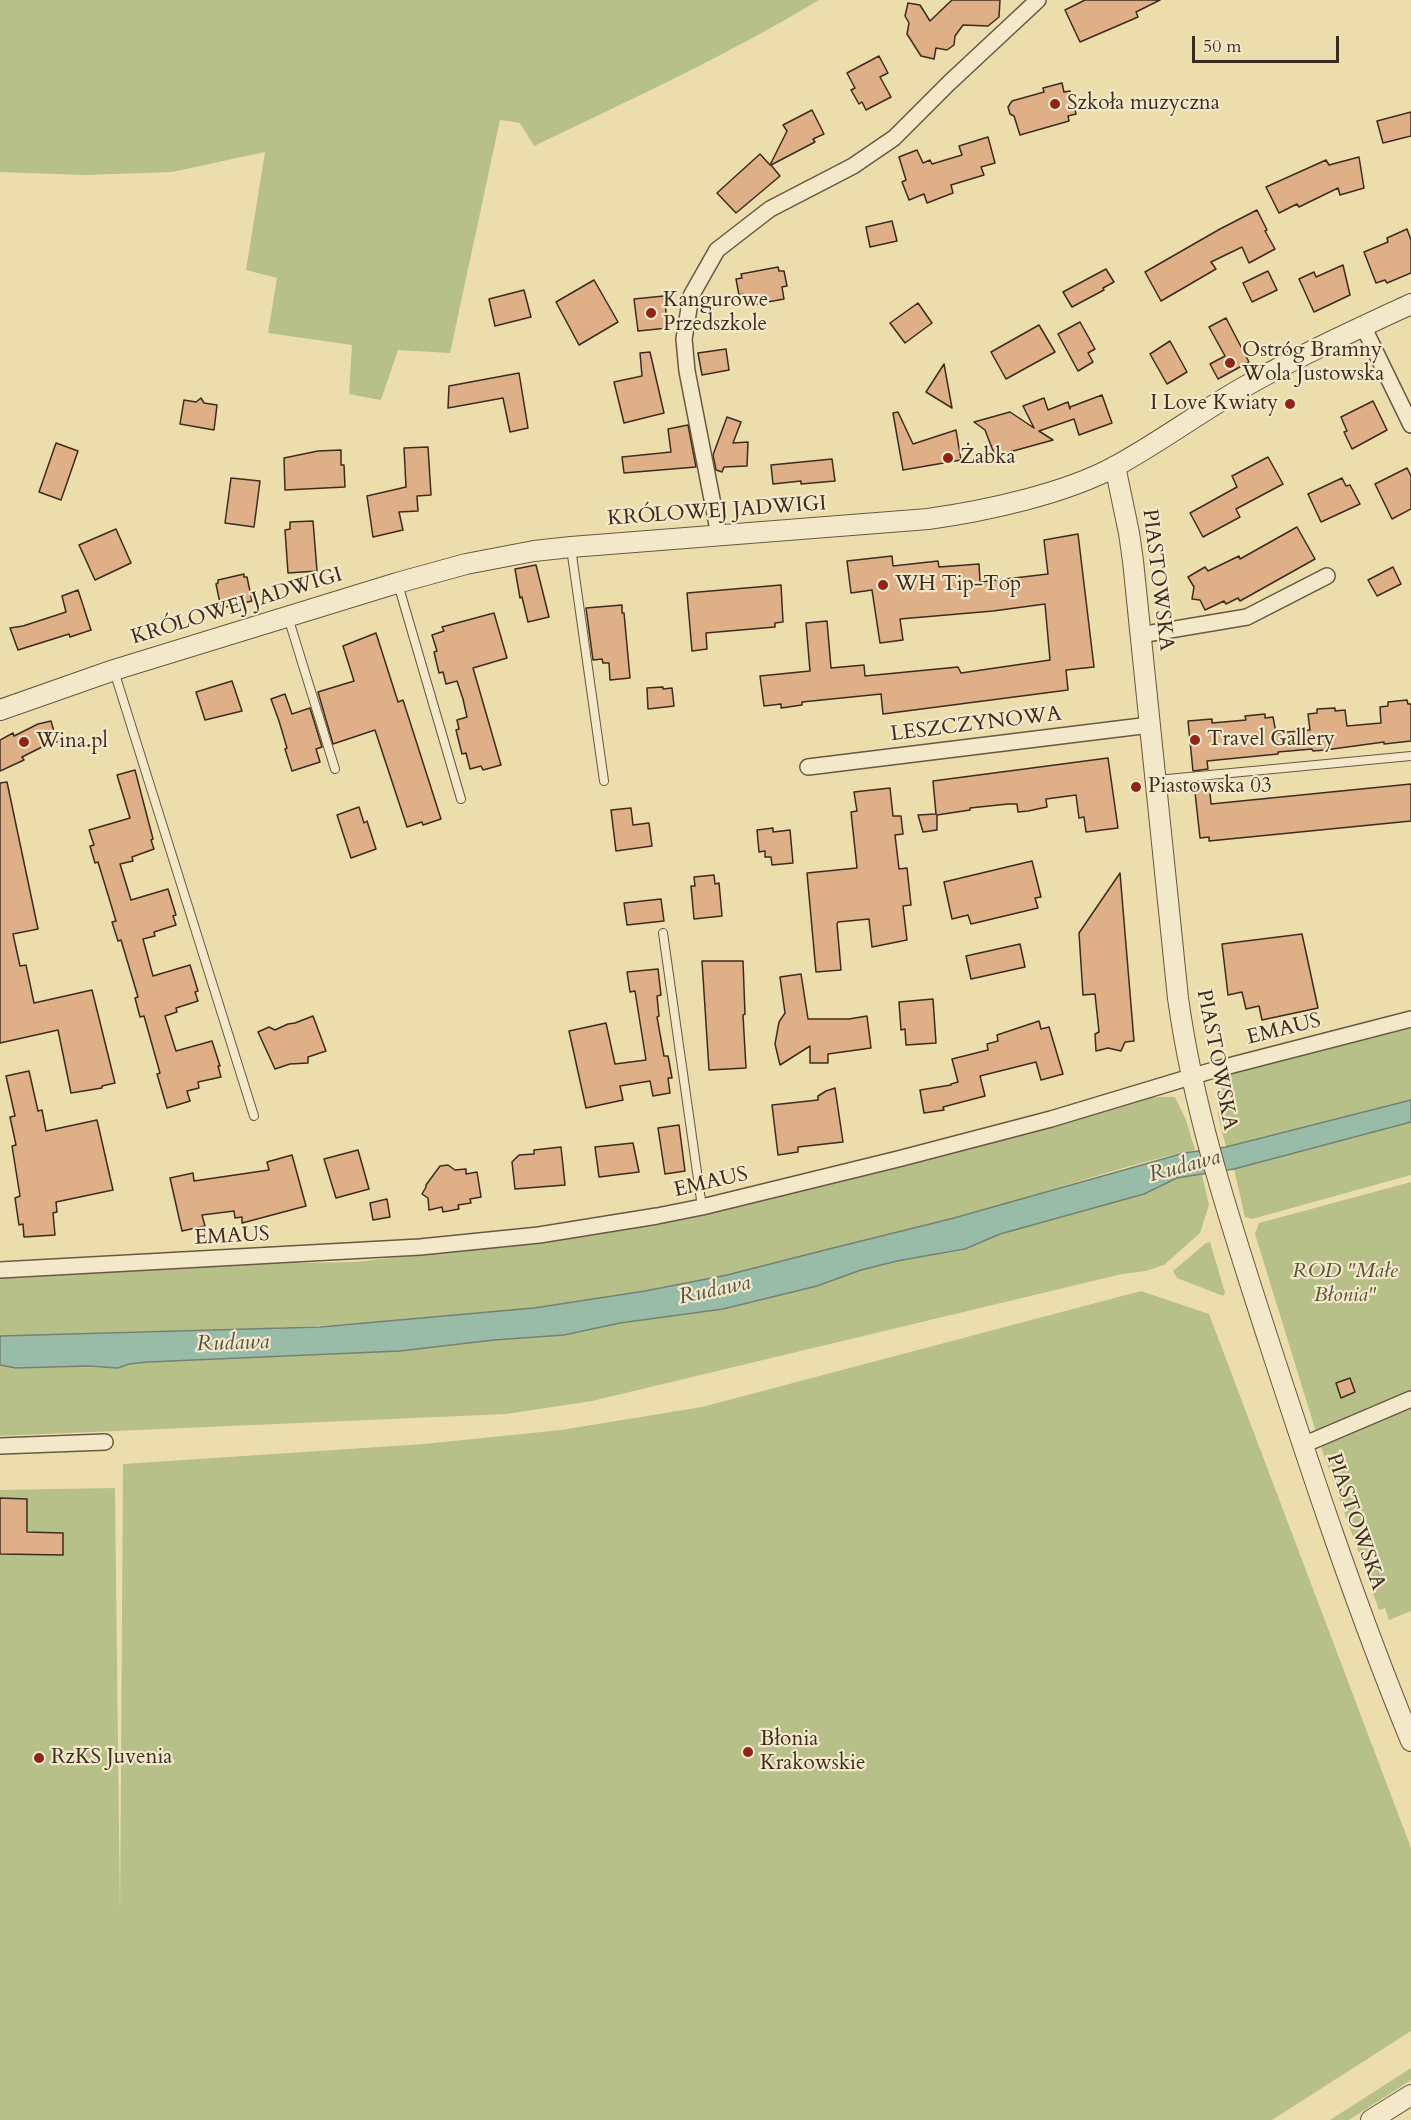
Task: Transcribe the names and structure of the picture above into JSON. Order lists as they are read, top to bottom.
{
  "streets": {
    "street": [
      "KRÓLOWEJ JADWIGI",
      "PIASTOWSKA",
      "LESZCZYNOWA",
      "EMAUS"
    ]
  },
  "crossings": [
    ["KRÓLOWEJ JADWIGI", "PIASTOWSKA"],
    ["PIASTOWSKA", "LESZCZYNOWA"],
    ["PIASTOWSKA", "EMAUS"]
  ],
  "water": ["Rudawa"],
  "parks": ["ROD \"Małe Błonia\""],
  "places": [
    "Szkoła muzyczna",
    "Kangurowe Przedszkole",
    "Ostróg Bramny Wola Justowska",
    "I Love Kwiaty",
    "Żabka",
    "WH Tip-Top",
    "Travel Gallery",
    "Wina.pl",
    "Piastowska 03",
    "Błonia Krakowskie",
    "RzKS Juvenia"
  ],
  "scale_bar": "50 m"
}
